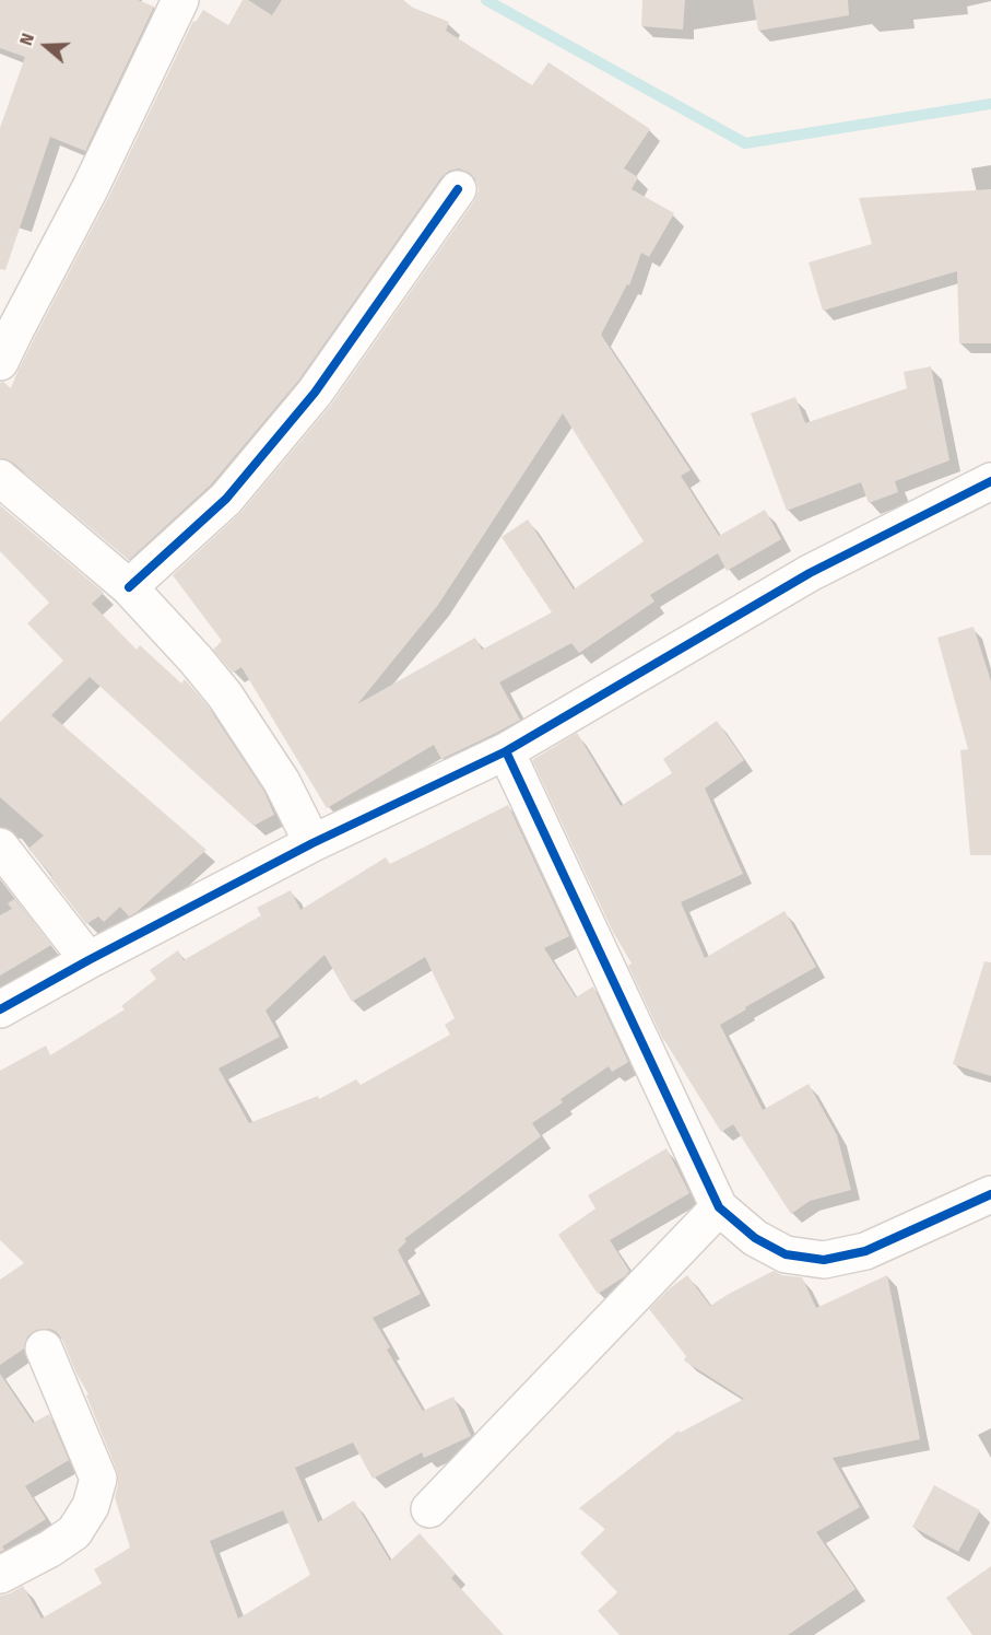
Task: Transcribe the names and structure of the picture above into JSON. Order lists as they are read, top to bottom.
{
  "north": "left"
}
